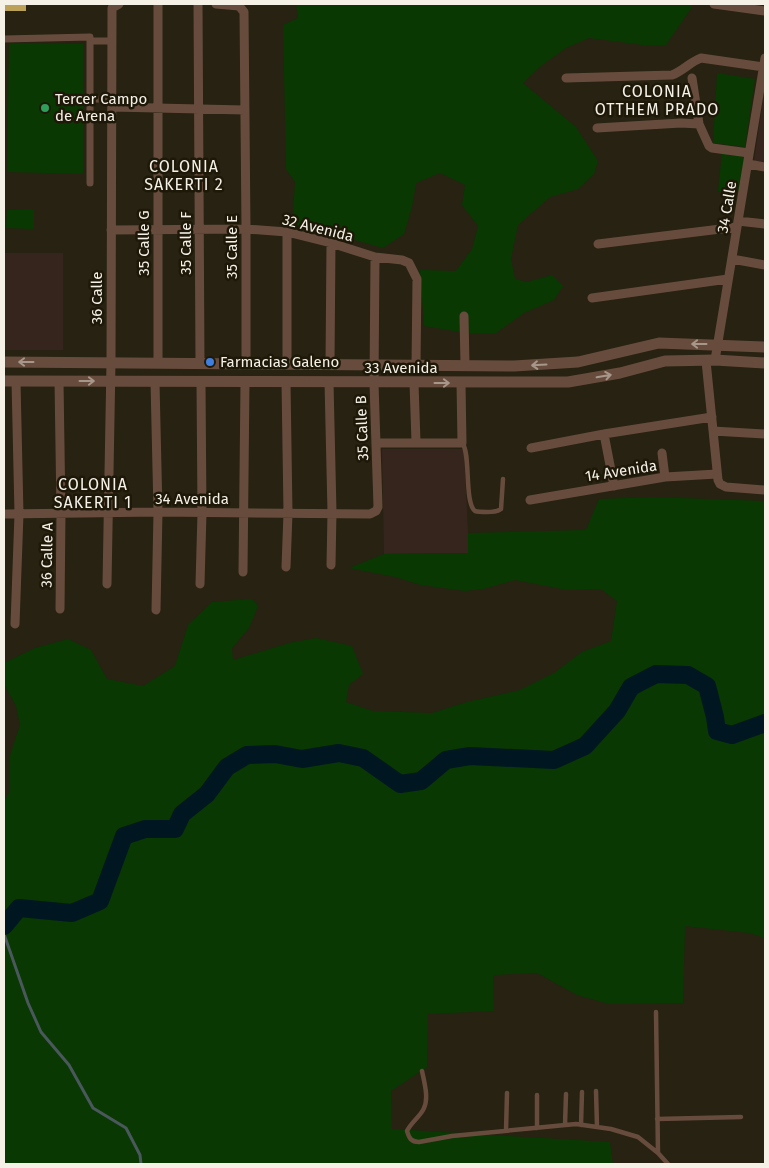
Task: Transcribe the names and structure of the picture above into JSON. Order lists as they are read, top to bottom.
{
  "streets": {
    "street": [
      "34 Calle",
      "32 Avenida",
      "35 Calle G",
      "35 Calle F",
      "35 Calle E",
      "36 Calle",
      "33 Avenida",
      "35 Calle B",
      "14 Avenida",
      "34 Avenida",
      "36 Calle A"
    ]
  },
  "crossings": [
    ["34 Calle", "33 Avenida"],
    ["34 Calle", "14 Avenida"],
    ["32 Avenida", "35 Calle G"],
    ["32 Avenida", "35 Calle F"],
    ["32 Avenida", "35 Calle E"],
    ["32 Avenida", "36 Calle"],
    ["32 Avenida", "33 Avenida"],
    ["32 Avenida", "35 Calle B"],
    ["35 Calle G", "33 Avenida"],
    ["35 Calle F", "33 Avenida"],
    ["35 Calle E", "33 Avenida"],
    ["36 Calle", "33 Avenida"],
    ["36 Calle", "34 Avenida"],
    ["33 Avenida", "35 Calle B"],
    ["33 Avenida", "36 Calle A"],
    ["35 Calle B", "34 Avenida"],
    ["34 Avenida", "36 Calle A"]
  ],
  "districts": ["COLONIA OTTHEM PRADO", "COLONIA SAKERTI 2", "COLONIA SAKERTI 1"],
  "places": ["Tercer Campo de Arena", "Farmacias Galeno"]
}
